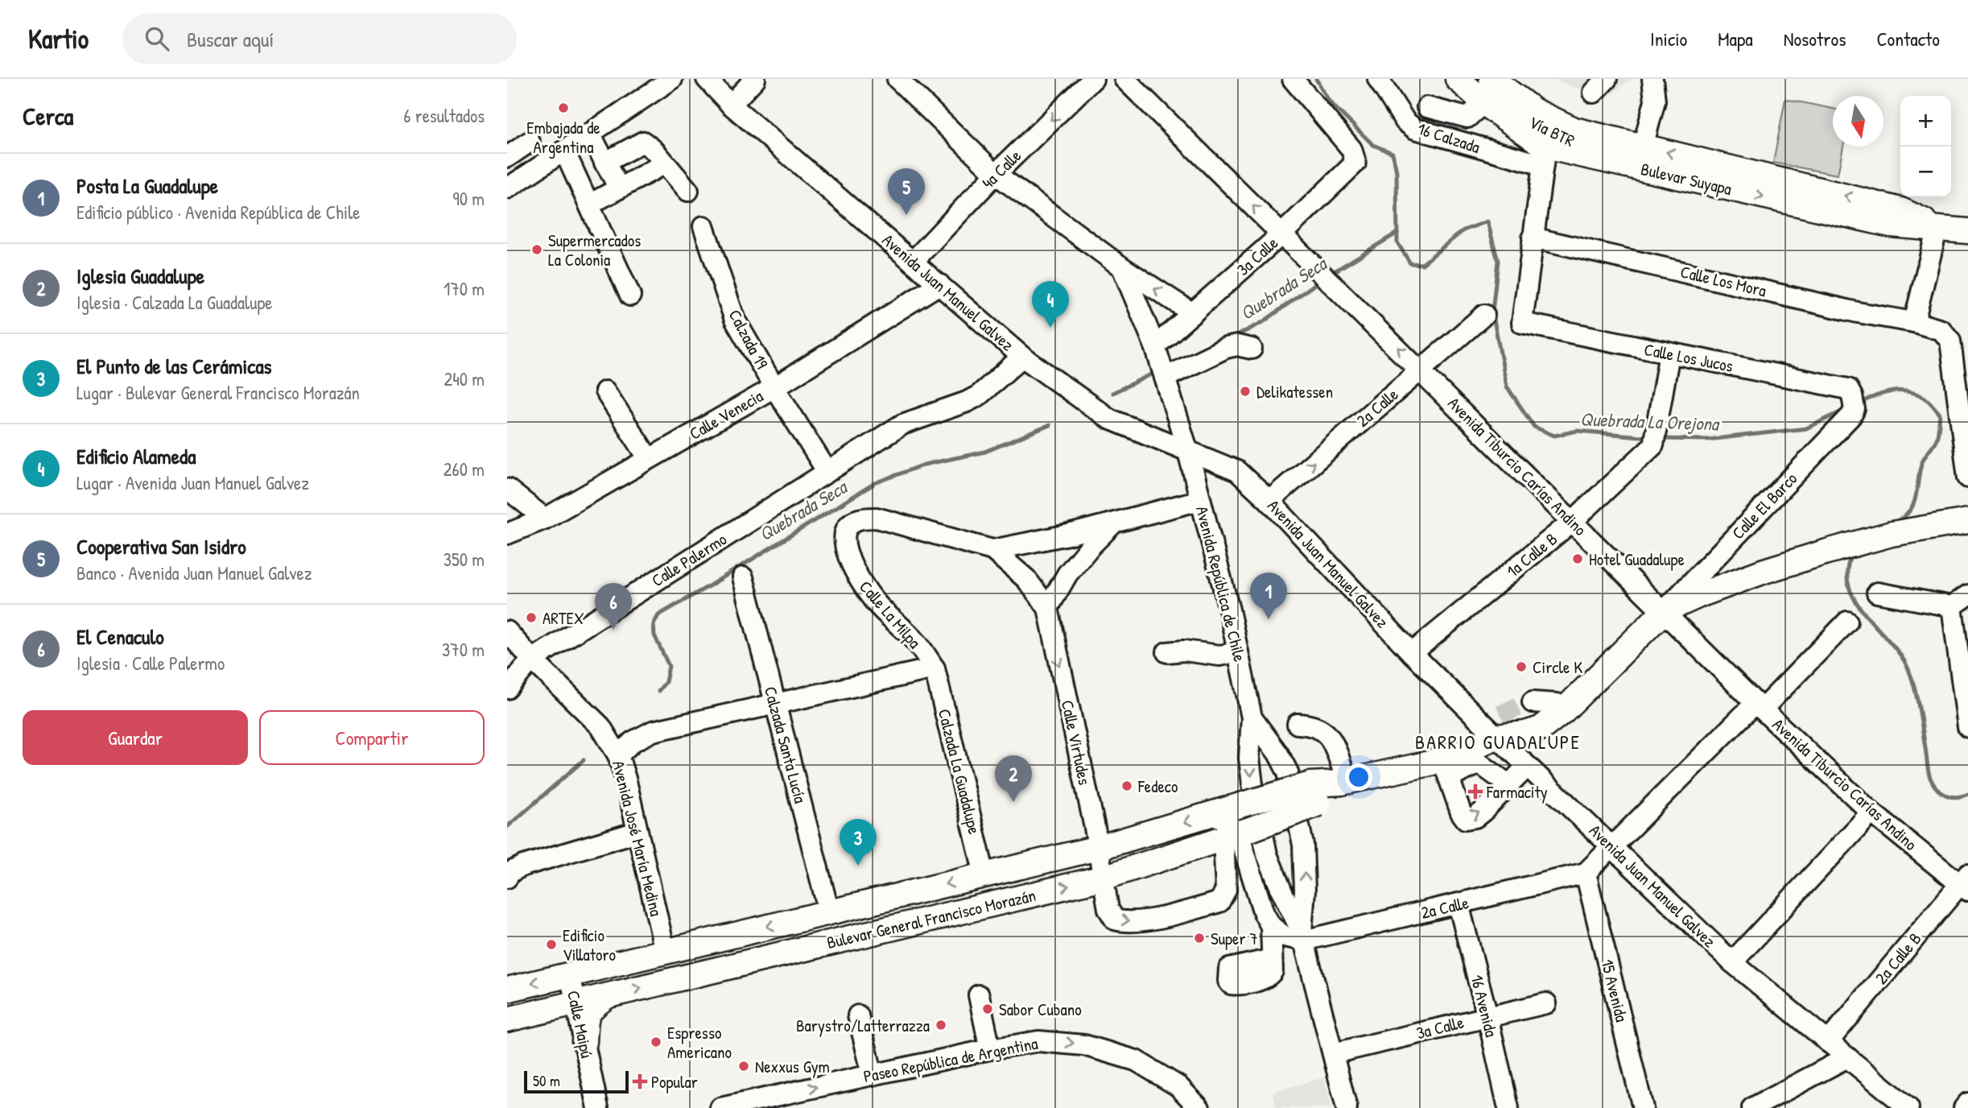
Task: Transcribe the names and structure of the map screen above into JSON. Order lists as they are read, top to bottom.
{
  "streets": {
    "main road": ["Bulevar Suyapa", "Bulevar General Francisco Morazán"],
    "street": [
      "Vía BTR",
      "16 Calzada",
      "4a Calle",
      "3a Calle",
      "Calle Los Mora",
      "Avenida Juan Manuel Galvez",
      "Calzada 19",
      "Calle Los Jucos",
      "2a Calle",
      "Calle Venecia",
      "Avenida Tiburcio Carías Andino",
      "Calle El Barco",
      "1a Calle B",
      "Calle Palermo",
      "Avenida República de Chile",
      "Calle La Milpa",
      "Calle Virtudes",
      "Calzada Santa Lucía",
      "Calzada La Guadalupe",
      "Avenida José María Medina",
      "2a Calle B",
      "15 Avenida",
      "16 Avenida",
      "Calle Maipú",
      "Paseo República de Argentina"
    ]
  },
  "crossings": [
    ["Vía BTR", "Bulevar Suyapa"],
    ["16 Calzada", "Bulevar Suyapa"],
    ["4a Calle", "Avenida Juan Manuel Galvez"],
    ["3a Calle", "Avenida Tiburcio Carías Andino"],
    ["3a Calle", "Avenida República de Chile"],
    ["3a Calle", "16 Avenida"],
    ["Calle Los Mora", "Calle Los Jucos"],
    ["Avenida Juan Manuel Galvez", "2a Calle"],
    ["Avenida Juan Manuel Galvez", "Calle Venecia"],
    ["Avenida Juan Manuel Galvez", "1a Calle B"],
    ["Avenida Juan Manuel Galvez", "Calle Palermo"],
    ["Avenida Juan Manuel Galvez", "Avenida República de Chile"],
    ["Avenida Juan Manuel Galvez", "Bulevar General Francisco Morazán"],
    ["Avenida Juan Manuel Galvez", "2a Calle B"],
    ["Calzada 19", "Calle Venecia"],
    ["Calzada 19", "Calle Palermo"],
    ["Calle Los Jucos", "Calle El Barco"],
    ["Calle Los Jucos", "1a Calle B"],
    ["2a Calle", "Avenida Tiburcio Carías Andino"],
    ["2a Calle", "Avenida República de Chile"],
    ["2a Calle", "15 Avenida"],
    ["2a Calle", "16 Avenida"],
    ["Avenida Tiburcio Carías Andino", "Calle El Barco"],
    ["Avenida Tiburcio Carías Andino", "1a Calle B"],
    ["Avenida Tiburcio Carías Andino", "Bulevar General Francisco Morazán"],
    ["Avenida Tiburcio Carías Andino", "2a Calle B"],
    ["Calle El Barco", "Bulevar General Francisco Morazán"],
    ["Calle Palermo", "Avenida José María Medina"],
    ["Avenida República de Chile", "Calle La Milpa"],
    ["Calle La Milpa", "Calle Virtudes"],
    ["Calle La Milpa", "Calzada Santa Lucía"],
    ["Calle La Milpa", "Calzada La Guadalupe"],
    ["Calle La Milpa", "Avenida José María Medina"],
    ["Calle Virtudes", "Bulevar General Francisco Morazán"],
    ["Calzada Santa Lucía", "Bulevar General Francisco Morazán"],
    ["Calzada La Guadalupe", "Bulevar General Francisco Morazán"],
    ["Avenida José María Medina", "Bulevar General Francisco Morazán"],
    ["Bulevar General Francisco Morazán", "Calle Maipú"]
  ],
  "one_way": ["4a Calle", "Paseo República de Argentina"],
  "districts": ["BARRIO GUADALUPE"],
  "water": ["Quebrada Seca", "Quebrada La Orejona"],
  "places": {
    "other": [
      "Embajada de Argentina",
      "Supermercados La Colonia",
      "Delikatessen",
      "Hotel Guadalupe",
      "ARTEX",
      "Circle K",
      "Fedeco",
      "Super 7",
      "Edificio Villatoro",
      "Sabor Cubano",
      "Barystro/Latterrazza",
      "Espresso Americano",
      "Nexxus Gym"
    ],
    "health": ["Farmacity", "Popular"]
  },
  "scale_bar": "50 m",
  "north": "bottom",
  "page": {
    "header": "Kartio",
    "search": "Buscar aquí",
    "nav": [
      "Inicio",
      "Mapa",
      "Nosotros",
      "Contacto"
    ],
    "heading": ["Cerca", "6 resultados"],
    "map_buttons": ["+", "−"],
    "list": [
      {
        "mark": "1",
        "name": "Posta La Guadalupe",
        "note": "Edificio público · Avenida República de Chile",
        "value": "90 m"
      },
      {
        "mark": "2",
        "name": "Iglesia Guadalupe",
        "note": "Iglesia · Calzada La Guadalupe",
        "value": "170 m"
      },
      {
        "mark": "3",
        "name": "El Punto de las Cerámicas",
        "note": "Lugar · Bulevar General Francisco Morazán",
        "value": "240 m"
      },
      {
        "mark": "4",
        "name": "Edificio Alameda",
        "note": "Lugar · Avenida Juan Manuel Galvez",
        "value": "260 m"
      },
      {
        "mark": "5",
        "name": "Cooperativa San Isidro",
        "note": "Banco · Avenida Juan Manuel Galvez",
        "value": "350 m"
      },
      {
        "mark": "6",
        "name": "El Cenaculo",
        "note": "Iglesia · Calle Palermo",
        "value": "370 m"
      }
    ],
    "pins": [
      "5",
      "4",
      "1",
      "6",
      "2",
      "3"
    ],
    "buttons": ["Guardar", "Compartir"],
    "scale": "50 m"
  }
}
